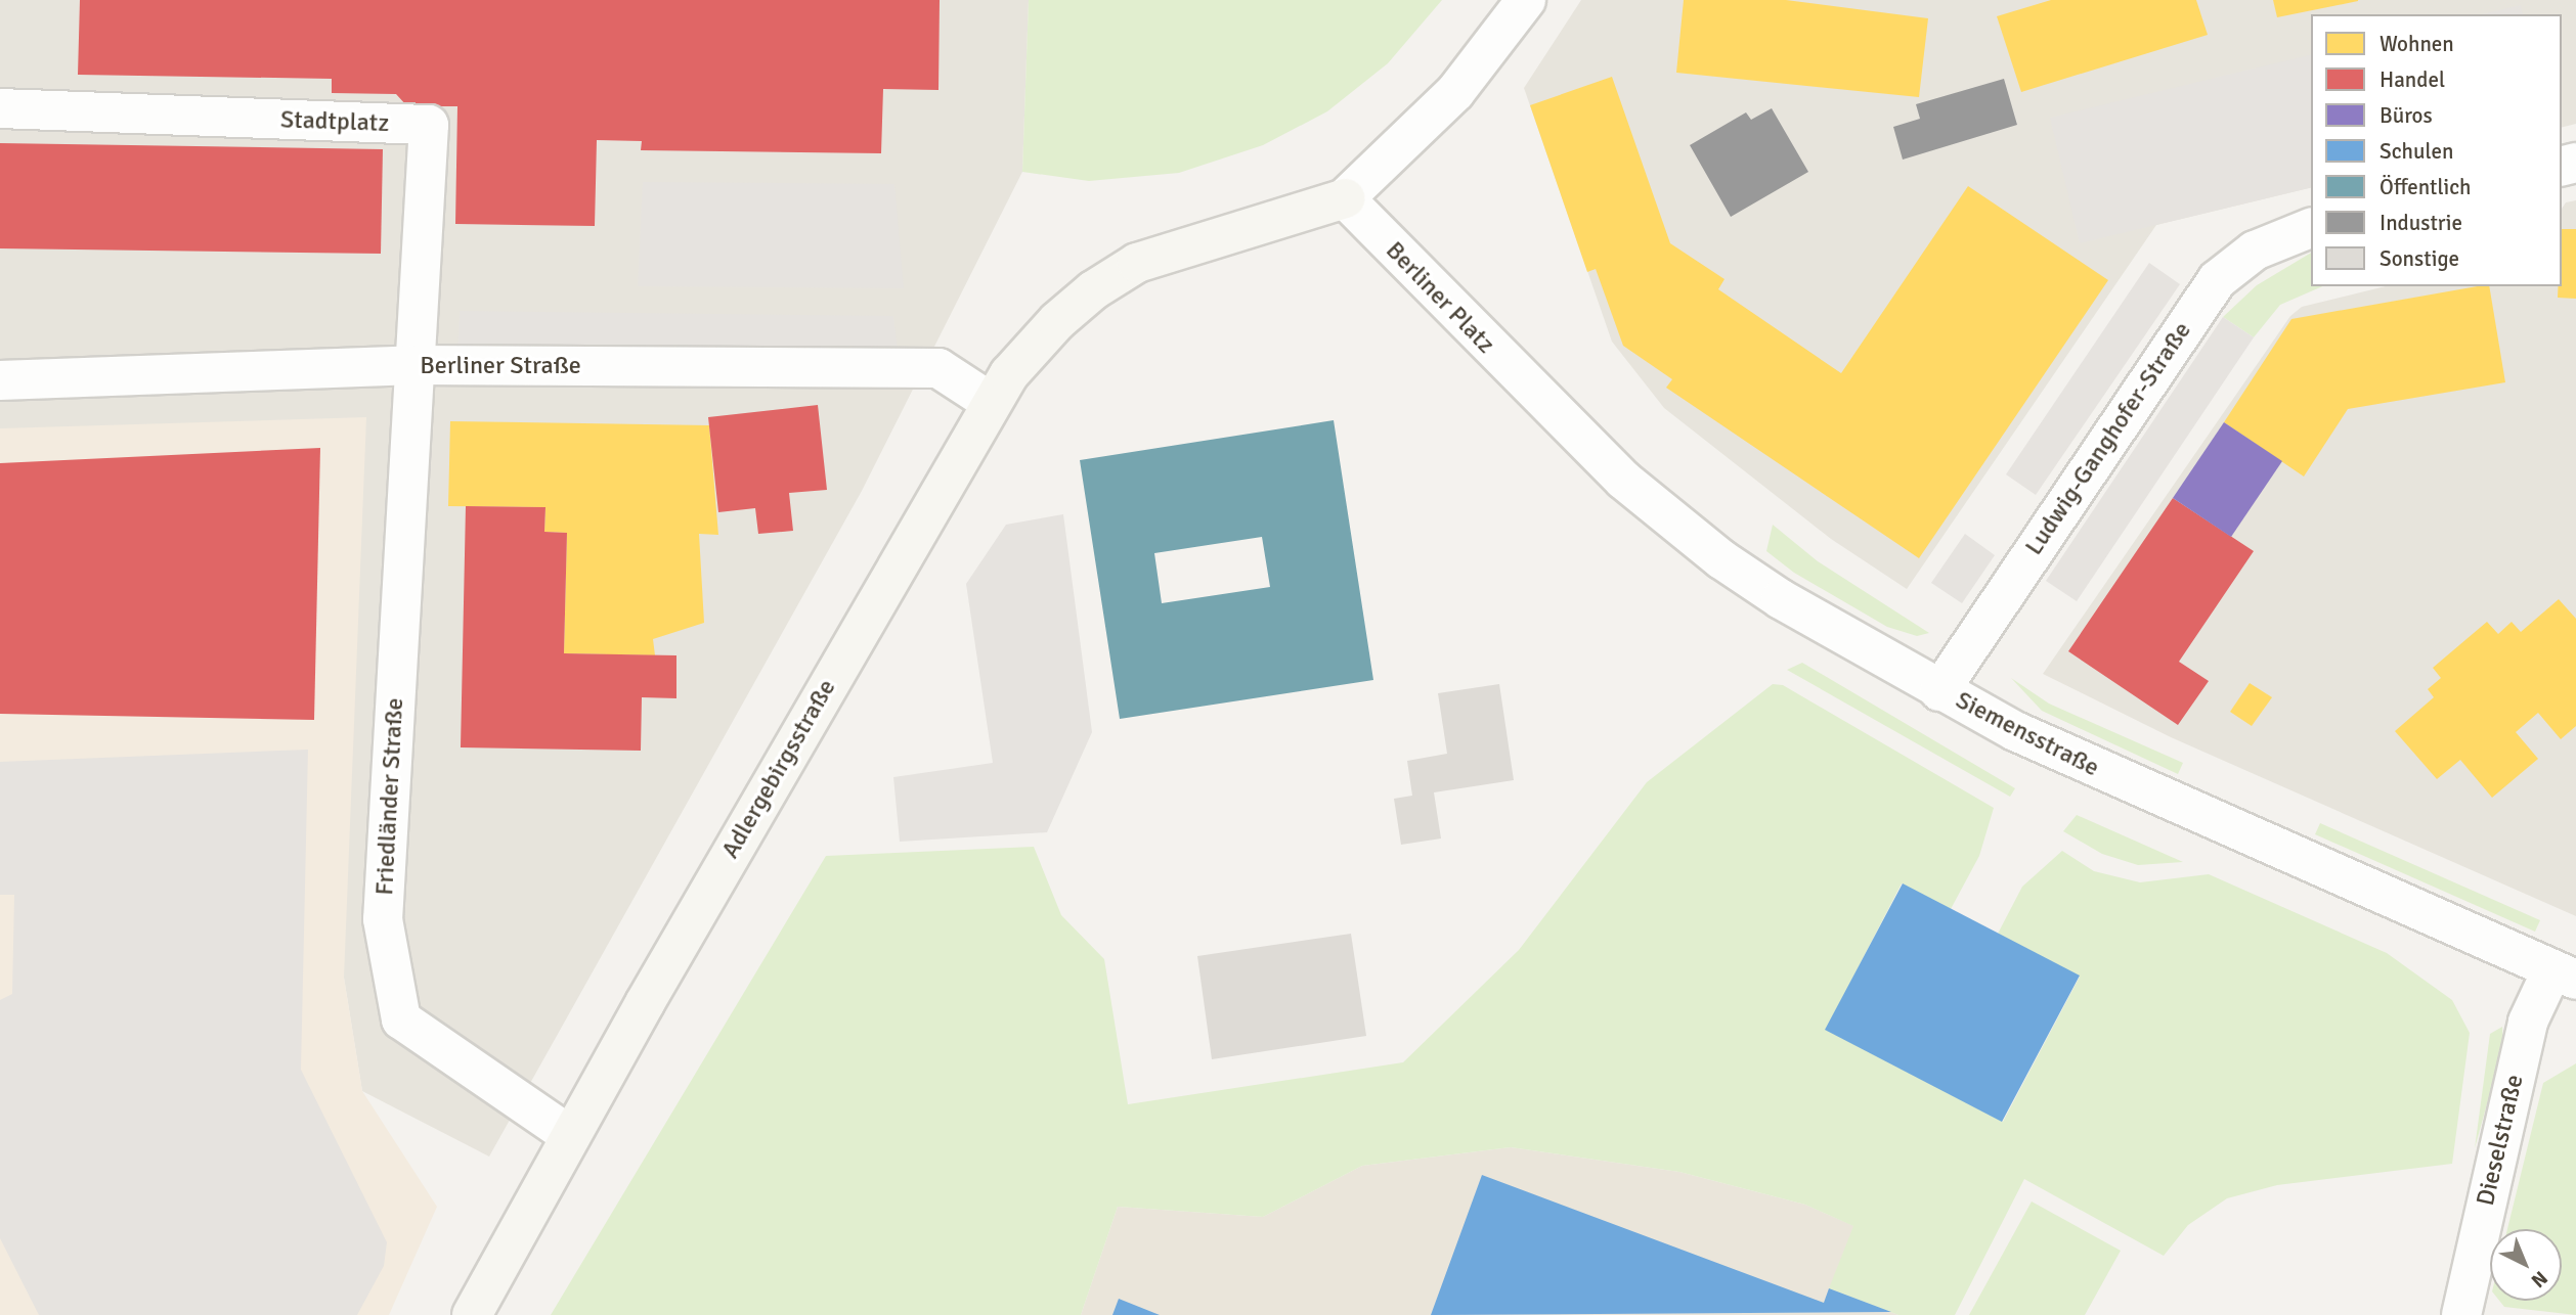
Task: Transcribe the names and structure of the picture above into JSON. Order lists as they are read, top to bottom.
{
  "streets": {
    "street": [
      "Stadtplatz",
      "Berliner Platz",
      "Berliner Straße",
      "Ludwig-Ganghofer-Straße",
      "Siemensstraße",
      "Adlergebirgsstraße",
      "Friedländer Straße",
      "Dieselstraße"
    ]
  },
  "crossings": [
    ["Stadtplatz", "Berliner Straße"],
    ["Stadtplatz", "Friedländer Straße"],
    ["Berliner Platz", "Siemensstraße"],
    ["Berliner Platz", "Adlergebirgsstraße"],
    ["Berliner Straße", "Adlergebirgsstraße"],
    ["Berliner Straße", "Friedländer Straße"],
    ["Ludwig-Ganghofer-Straße", "Siemensstraße"],
    ["Siemensstraße", "Dieselstraße"],
    ["Adlergebirgsstraße", "Friedländer Straße"]
  ],
  "legend": [
    "Wohnen",
    "Handel",
    "Büros",
    "Schulen",
    "Öffentlich",
    "Industrie",
    "Sonstige"
  ],
  "north": "bottom right"
}
